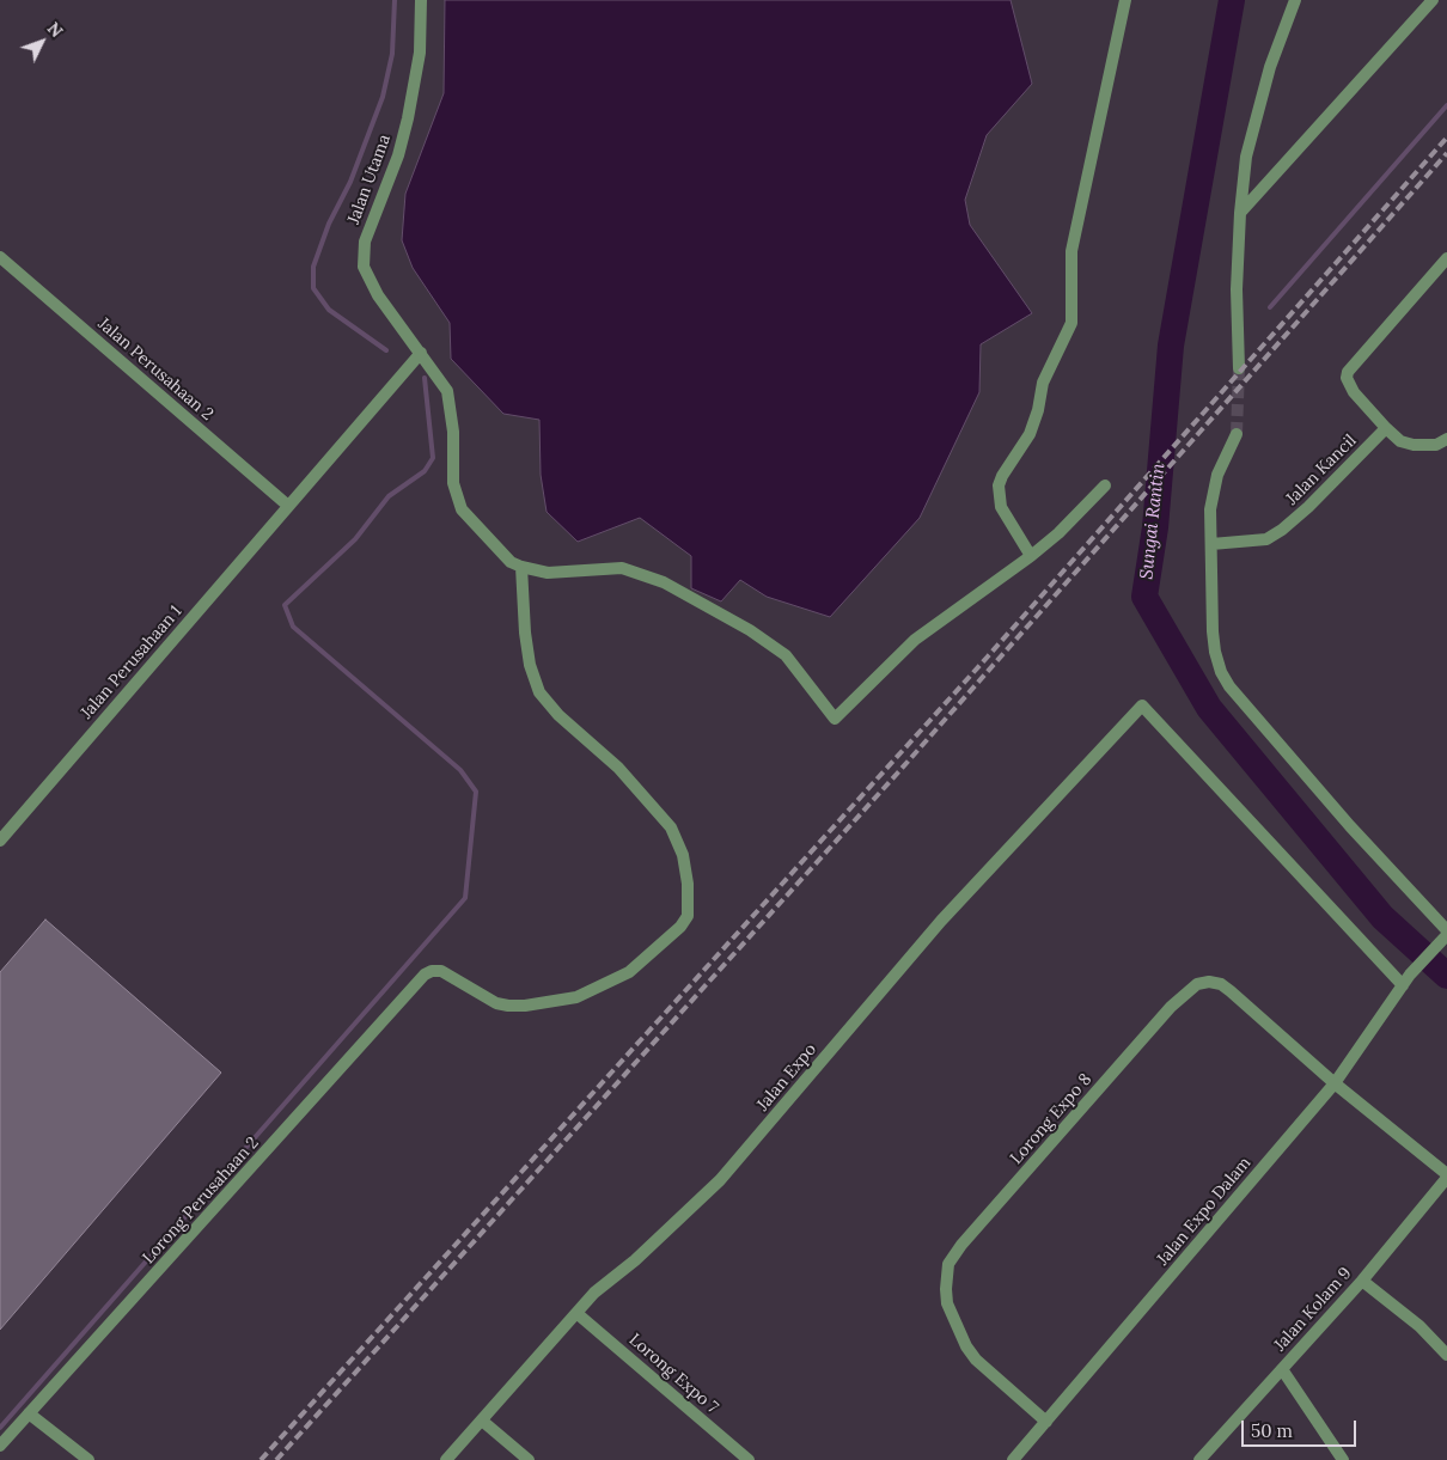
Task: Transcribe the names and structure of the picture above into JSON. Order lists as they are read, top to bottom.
{
  "streets": {
    "street": [
      "Jalan Utama",
      "Jalan Perusahaan 2",
      "Jalan Kancil",
      "Jalan Perusahaan 1",
      "Jalan Expo",
      "Lorong Expo 8",
      "Lorong Perusahaan 2",
      "Jalan Expo Dalam",
      "Jalan Kolam 9",
      "Lorong Expo 7"
    ]
  },
  "crossings": [
    ["Jalan Utama", "Jalan Perusahaan 1"],
    ["Jalan Utama", "Lorong Perusahaan 2"],
    ["Jalan Perusahaan 2", "Jalan Perusahaan 1"],
    ["Jalan Expo", "Jalan Expo Dalam"],
    ["Jalan Expo", "Lorong Expo 7"],
    ["Lorong Expo 8", "Jalan Expo Dalam"],
    ["Lorong Expo 8", "Jalan Kolam 9"]
  ],
  "water": ["Sungai Rantin"],
  "scale_bar": "50 m",
  "north": "top right"
}
